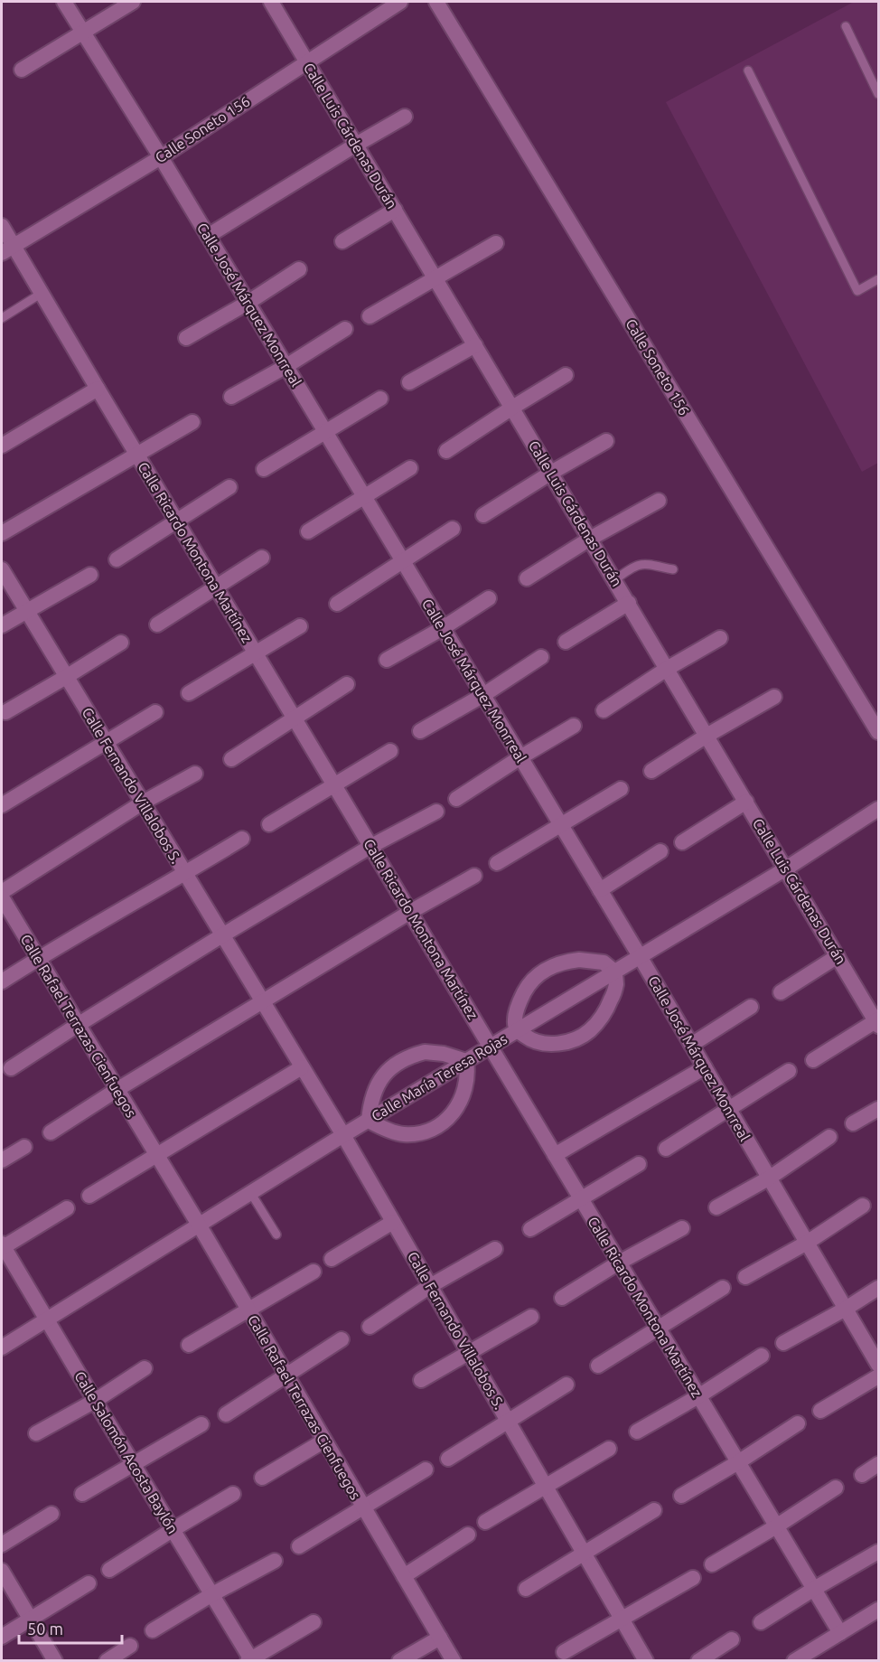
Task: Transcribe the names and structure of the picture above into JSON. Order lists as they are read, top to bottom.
{
  "streets": {
    "street": [
      "Calle Soneto 156",
      "Calle Luis Cárdenas Durán",
      "Calle José Márquez Monrreal",
      "Calle Ricardo Montona Martínez",
      "Calle Fernando Villalobos S.",
      "Calle Rafael Terrazas Cienfuegos",
      "Calle María Teresa Rojas",
      "Calle Salomón Acosta Baylón"
    ]
  },
  "crossings": [
    ["Calle Soneto 156", "Calle Luis Cárdenas Durán"],
    ["Calle Soneto 156", "Calle José Márquez Monrreal"],
    ["Calle Soneto 156", "Calle Ricardo Montona Martínez"],
    ["Calle Luis Cárdenas Durán", "Calle María Teresa Rojas"],
    ["Calle José Márquez Monrreal", "Calle María Teresa Rojas"],
    ["Calle Ricardo Montona Martínez", "Calle María Teresa Rojas"],
    ["Calle Fernando Villalobos S.", "Calle María Teresa Rojas"],
    ["Calle Rafael Terrazas Cienfuegos", "Calle María Teresa Rojas"],
    ["Calle María Teresa Rojas", "Calle Salomón Acosta Baylón"]
  ],
  "scale_bar": "50 m"
}
